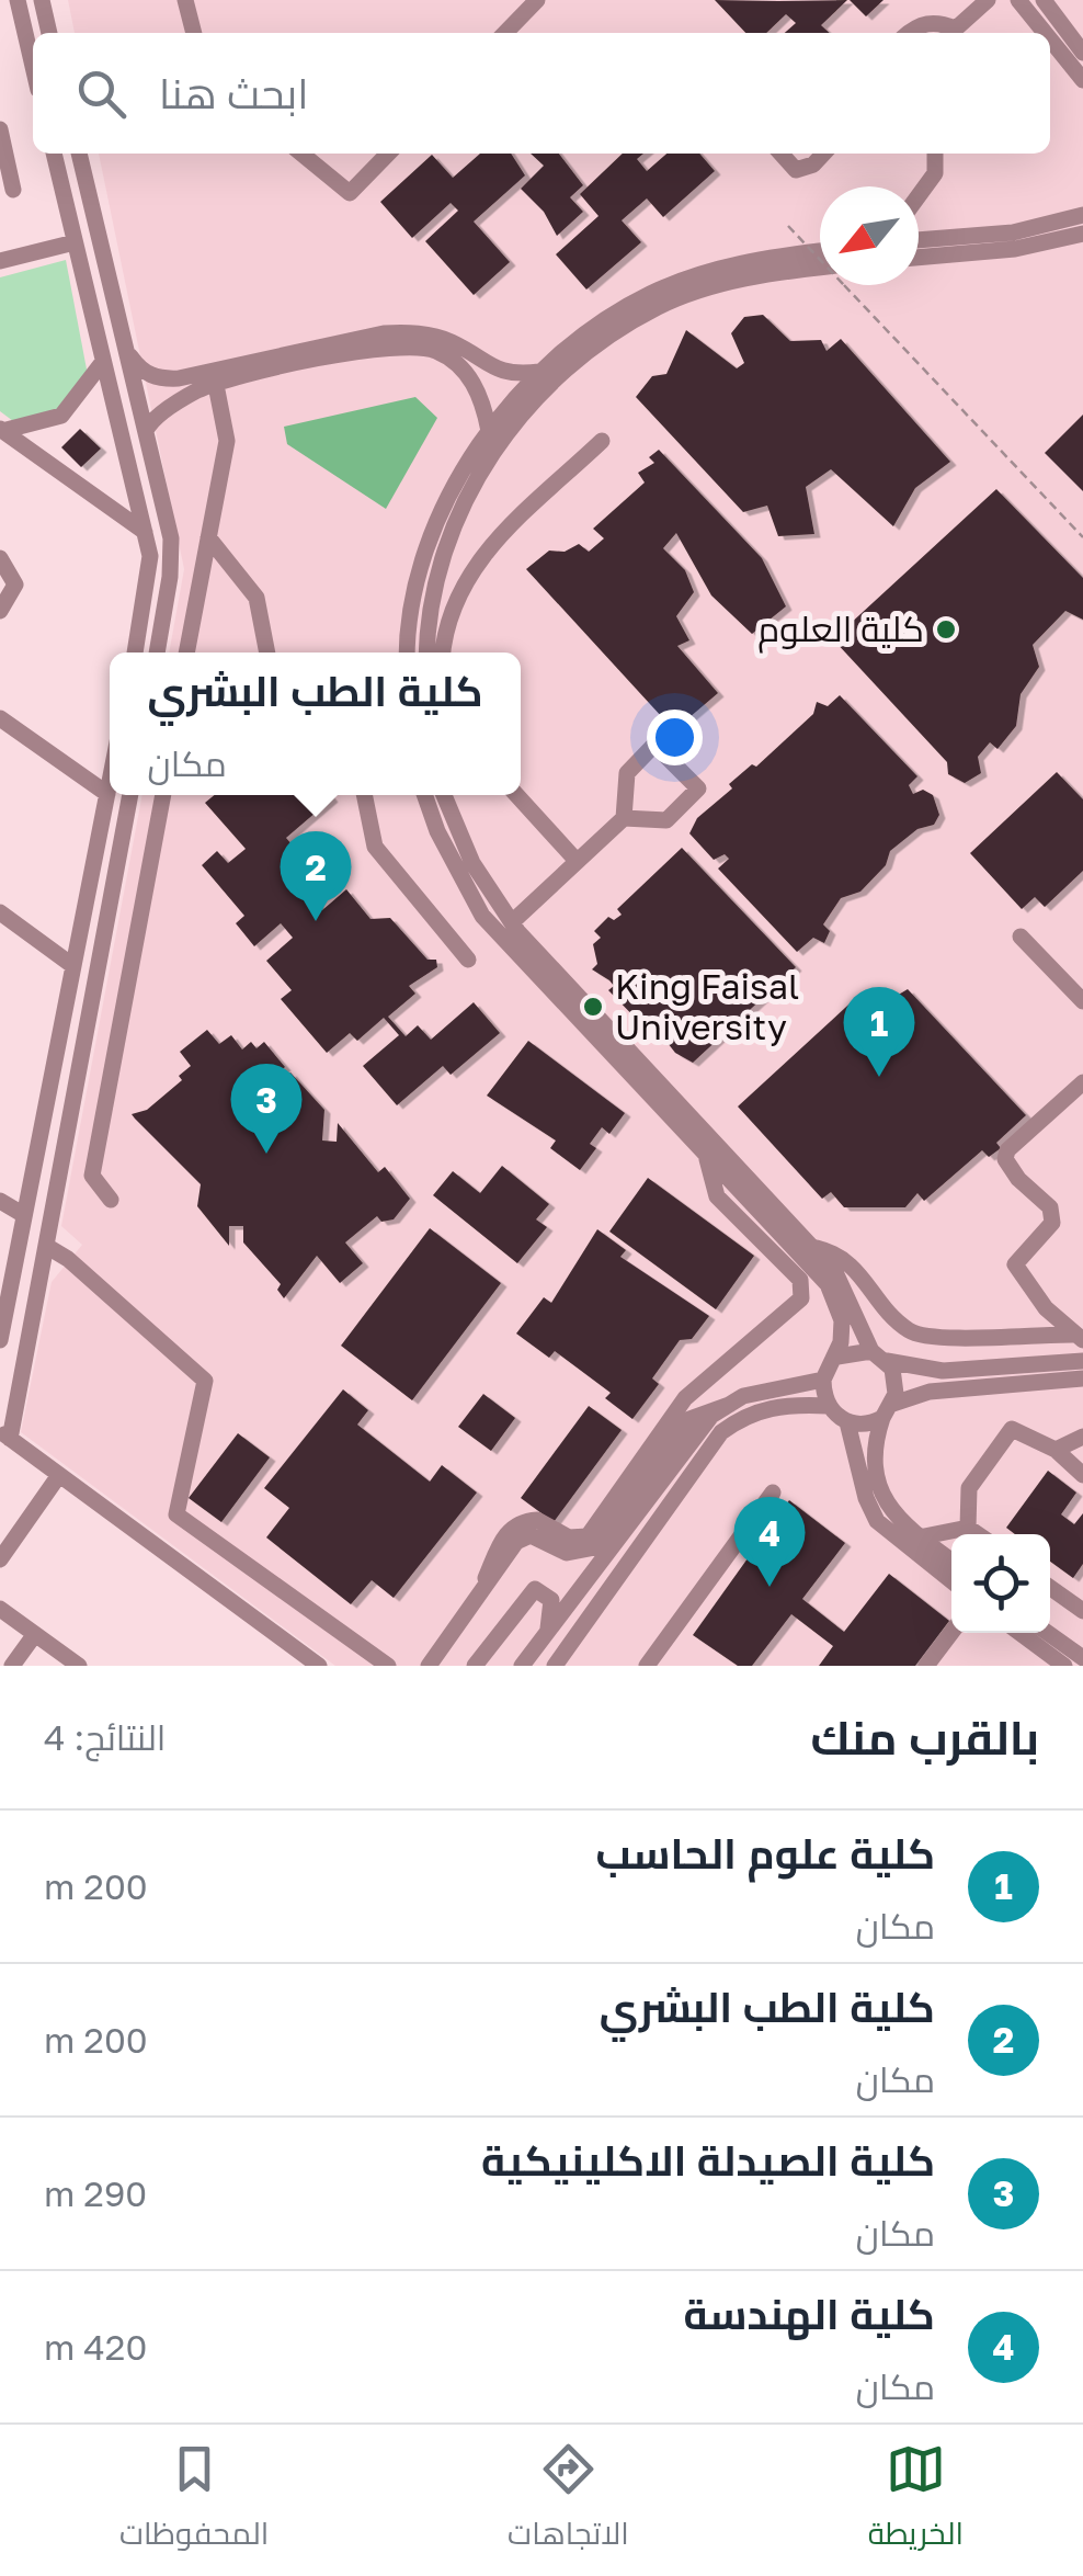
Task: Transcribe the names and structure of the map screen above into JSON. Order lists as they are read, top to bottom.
{
  "places": ["كلية العلوم", "King Faisal University"],
  "north": "bottom left",
  "page": {
    "search": "ابحث هنا",
    "popup": ["كلية الطب البشري", "مكان"],
    "pins": [
      "2",
      "1",
      "3",
      "4"
    ],
    "heading": ["بالقرب منك", "النتائج: 4"],
    "list": [
      {
        "mark": "1",
        "name": "كلية علوم الحاسب",
        "note": "مكان",
        "value": "200 m"
      },
      {
        "mark": "2",
        "name": "كلية الطب البشري",
        "note": "مكان",
        "value": "200 m"
      },
      {
        "mark": "3",
        "name": "كلية الصيدلة الاكلينيكية",
        "note": "مكان",
        "value": "290 m"
      },
      {
        "mark": "4",
        "name": "كلية الهندسة",
        "note": "مكان",
        "value": "420 m"
      }
    ],
    "nav": ["الخريطة", "الاتجاهات", "المحفوظات"]
  }
}
